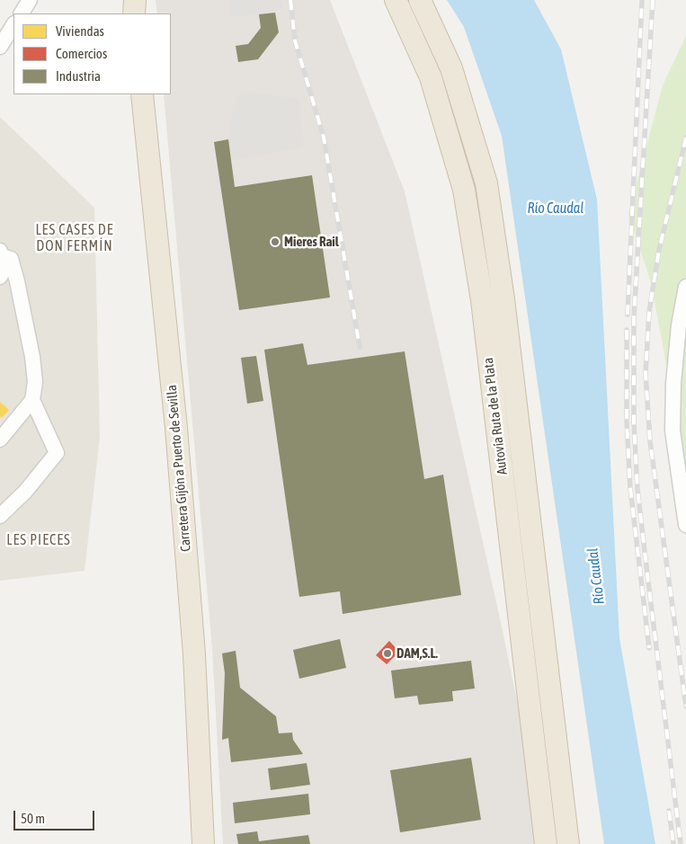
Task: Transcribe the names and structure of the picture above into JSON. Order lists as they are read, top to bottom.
{
  "streets": {
    "highway": ["Autovía Ruta de la Plata", "Carretera Gijón a Puerto de Sevilla"]
  },
  "districts": ["LES CASES DE DON FERMÍN", "LES PIECES"],
  "water": ["Río Caudal"],
  "places": ["Mieres Rail", "DAM,S.L."],
  "legend": ["Viviendas", "Comercios", "Industria"],
  "scale_bar": "50 m"
}
